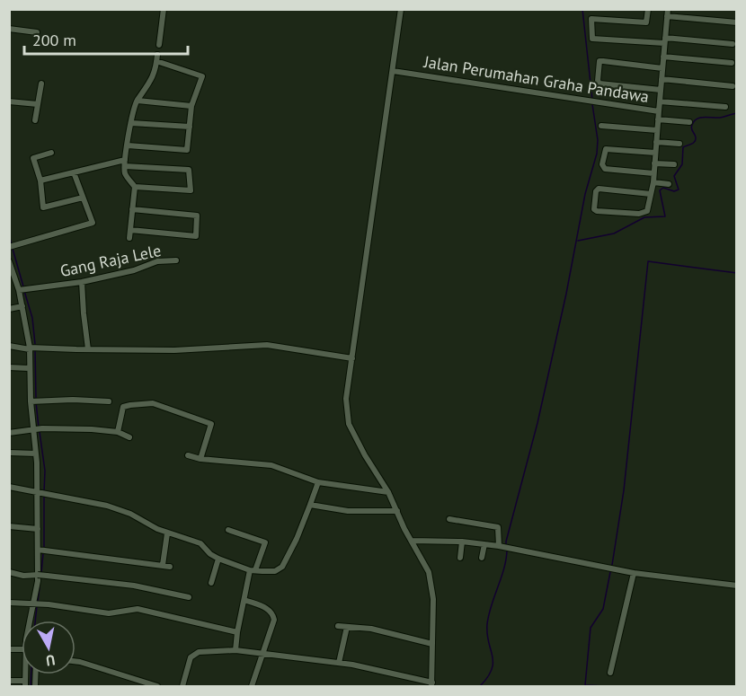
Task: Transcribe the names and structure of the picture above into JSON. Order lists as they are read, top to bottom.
{
  "streets": {
    "street": ["Jalan Perumahan Graha Pandawa", "Gang Raja Lele"]
  },
  "scale_bar": "200 m",
  "north": "bottom"
}
